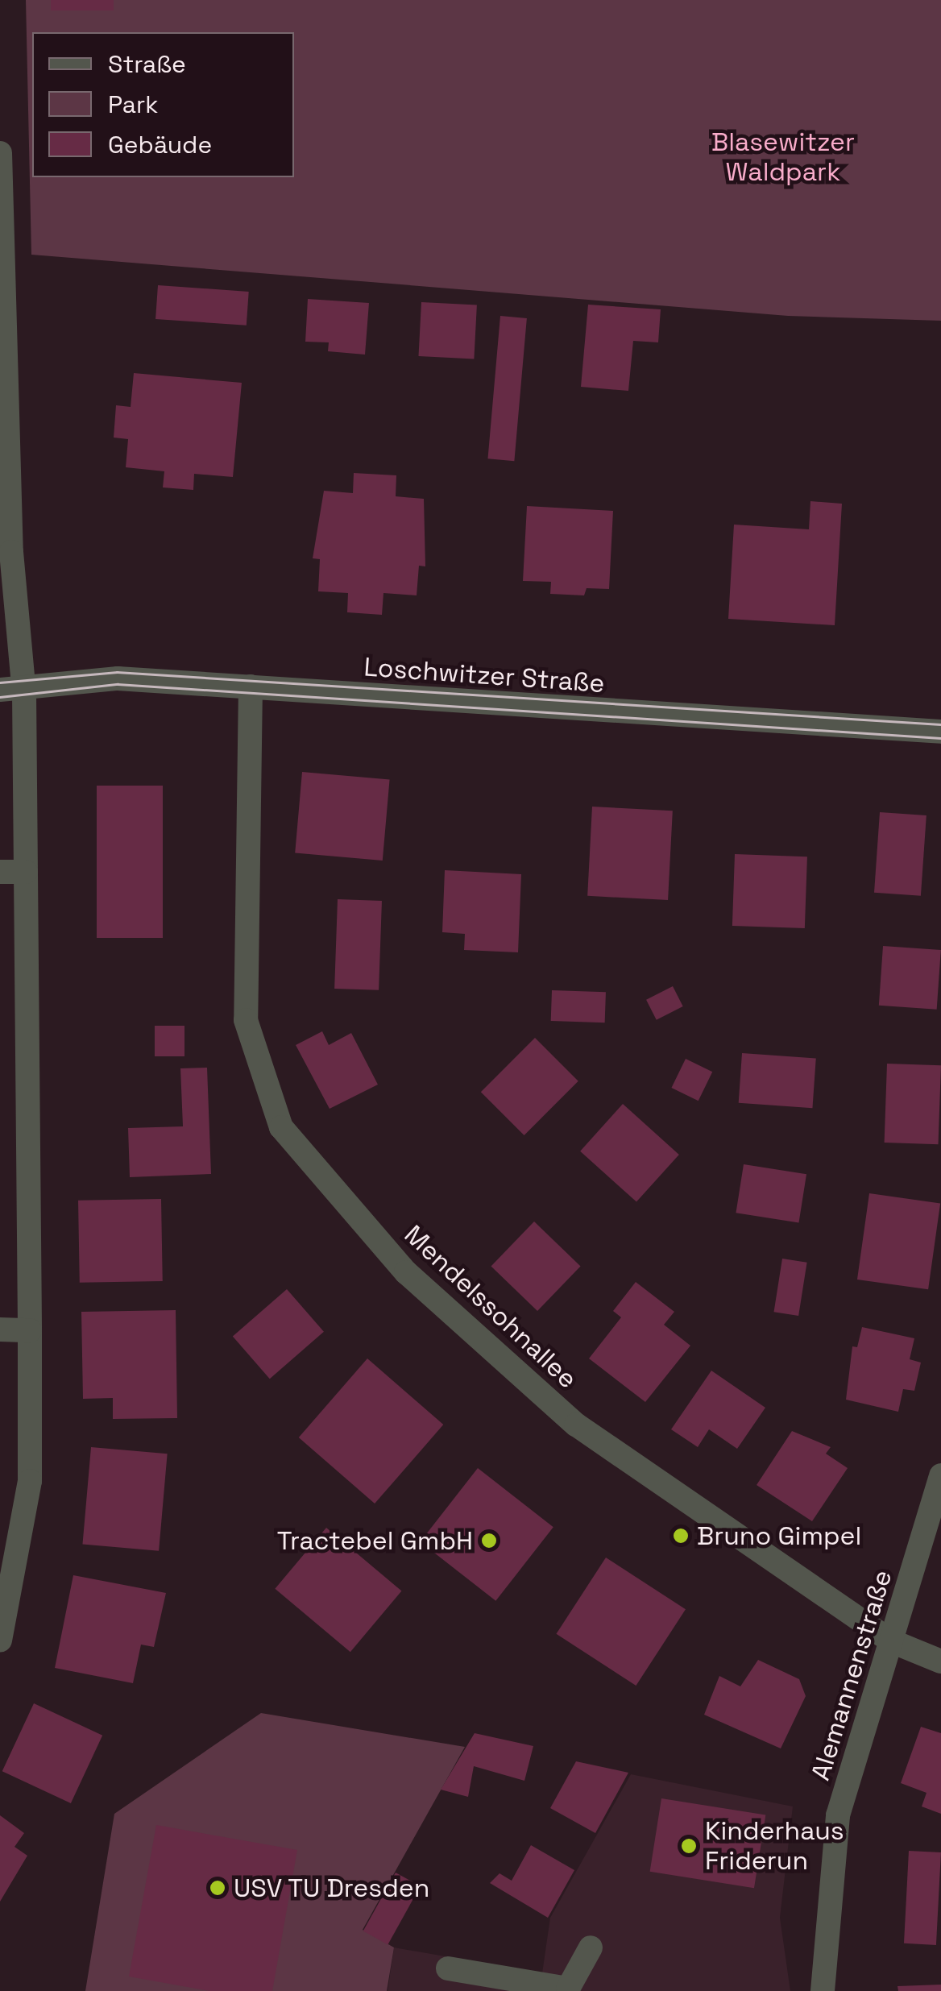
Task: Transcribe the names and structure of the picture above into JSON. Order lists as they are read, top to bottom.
{
  "streets": {
    "street": ["Loschwitzer Straße", "Mendelssohnallee", "Alemannenstraße"]
  },
  "crossings": [
    ["Loschwitzer Straße", "Mendelssohnallee"],
    ["Mendelssohnallee", "Alemannenstraße"]
  ],
  "parks": ["Blasewitzer Waldpark"],
  "places": [
    "Bruno Gimpel",
    "Tractebel GmbH",
    "Kinderhaus Friderun",
    "USV TU Dresden"
  ],
  "legend": ["Straße", "Park", "Gebäude"]
}
